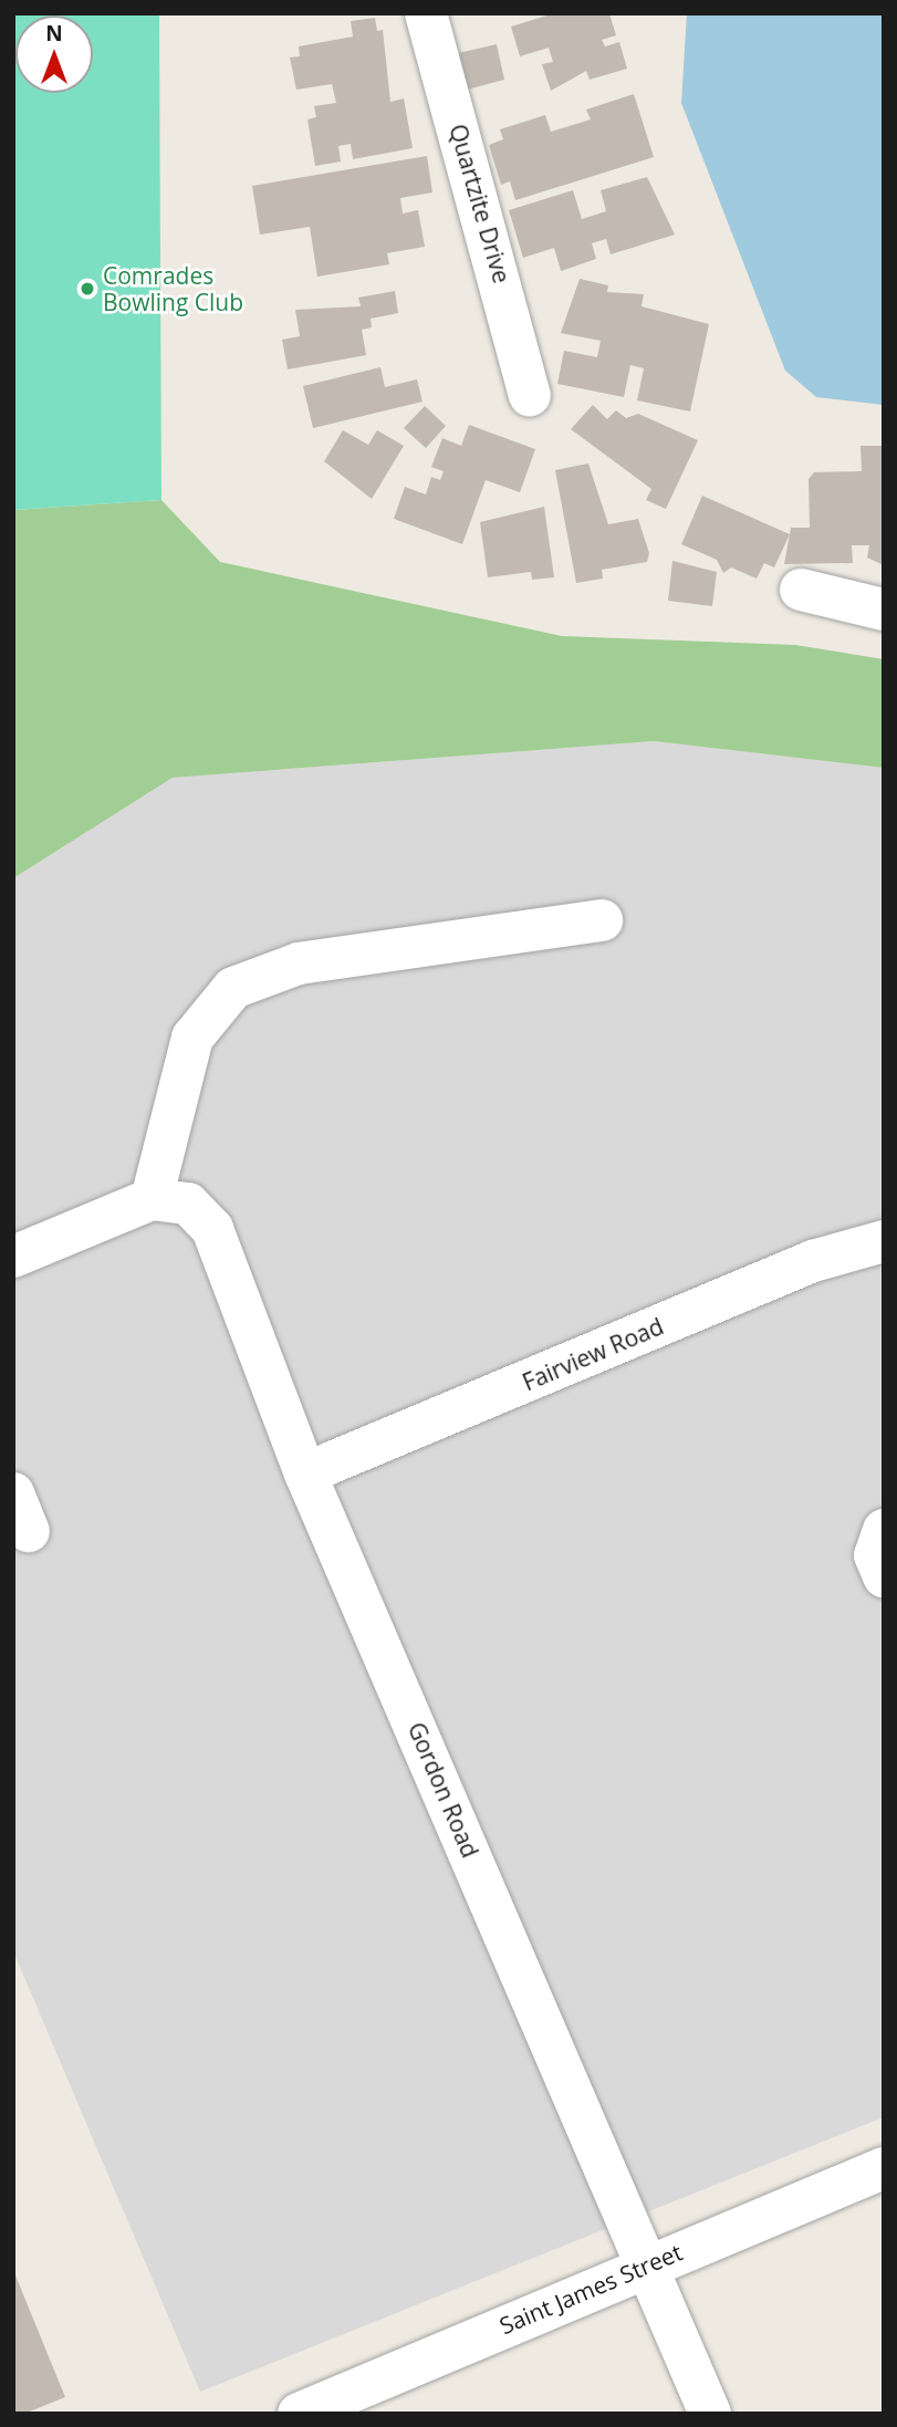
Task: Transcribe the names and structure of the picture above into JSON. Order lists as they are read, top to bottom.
{
  "streets": {
    "street": [
      "Quartzite Drive",
      "Fairview Road",
      "Gordon Road",
      "Saint James Street"
    ]
  },
  "crossings": [
    ["Fairview Road", "Gordon Road"],
    ["Gordon Road", "Saint James Street"]
  ],
  "places": ["Comrades Bowling Club"],
  "north": "top"
}
